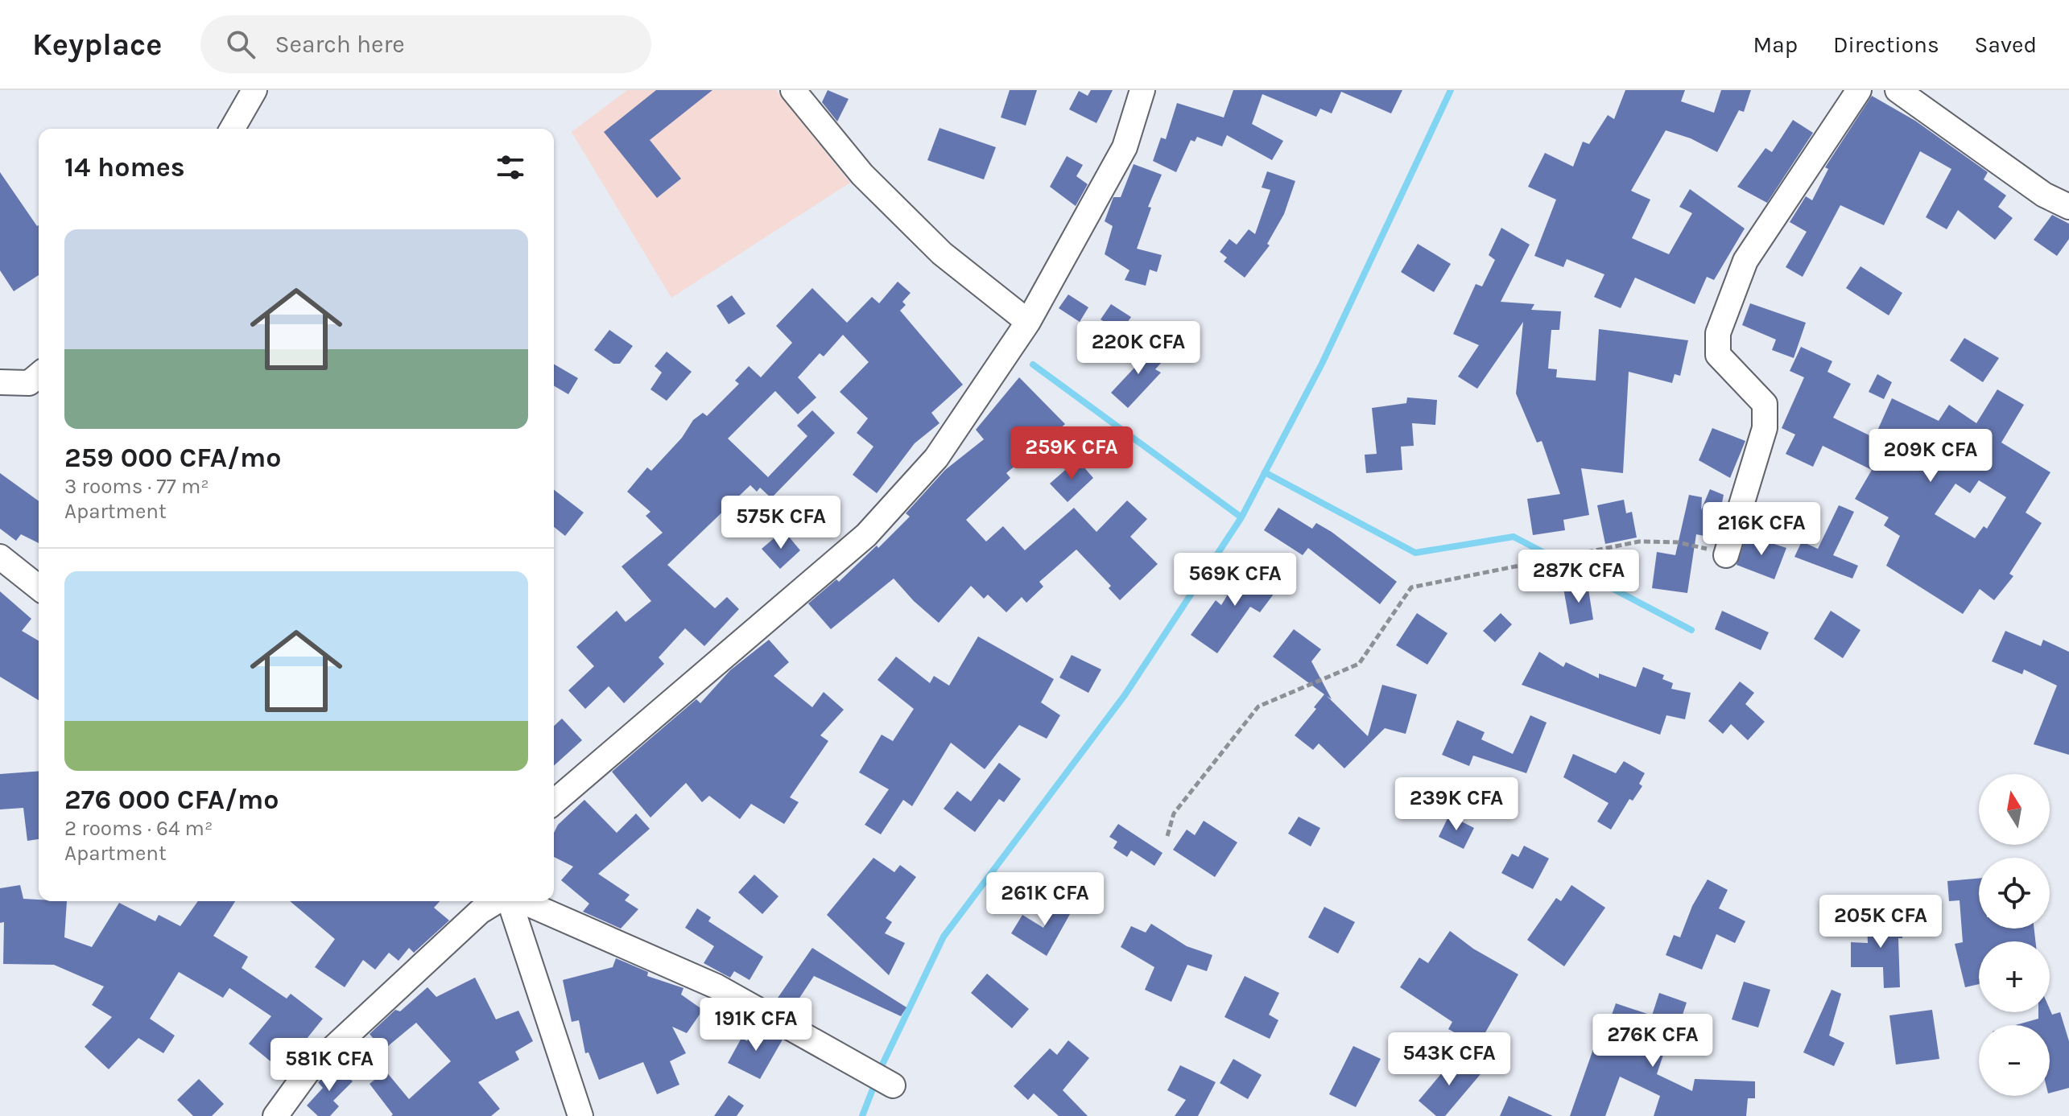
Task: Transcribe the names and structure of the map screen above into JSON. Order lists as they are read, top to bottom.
{
  "north": "top",
  "page": {
    "header": "Keyplace",
    "search": "Search here",
    "nav": ["Map", "Directions", "Saved"],
    "heading": "14 homes",
    "list": [
      {
        "name": "259 000 CFA/mo",
        "note": "3 rooms · 77 m² · Apartment"
      },
      {
        "name": "276 000 CFA/mo",
        "note": "2 rooms · 64 m² · Apartment"
      }
    ],
    "price": [
      "220K CFA",
      "259K CFA",
      "209K CFA",
      "575K CFA",
      "216K CFA",
      "287K CFA",
      "569K CFA",
      "239K CFA",
      "261K CFA",
      "205K CFA",
      "191K CFA",
      "276K CFA",
      "543K CFA",
      "581K CFA"
    ],
    "map_buttons": ["+", "−"]
  }
}
